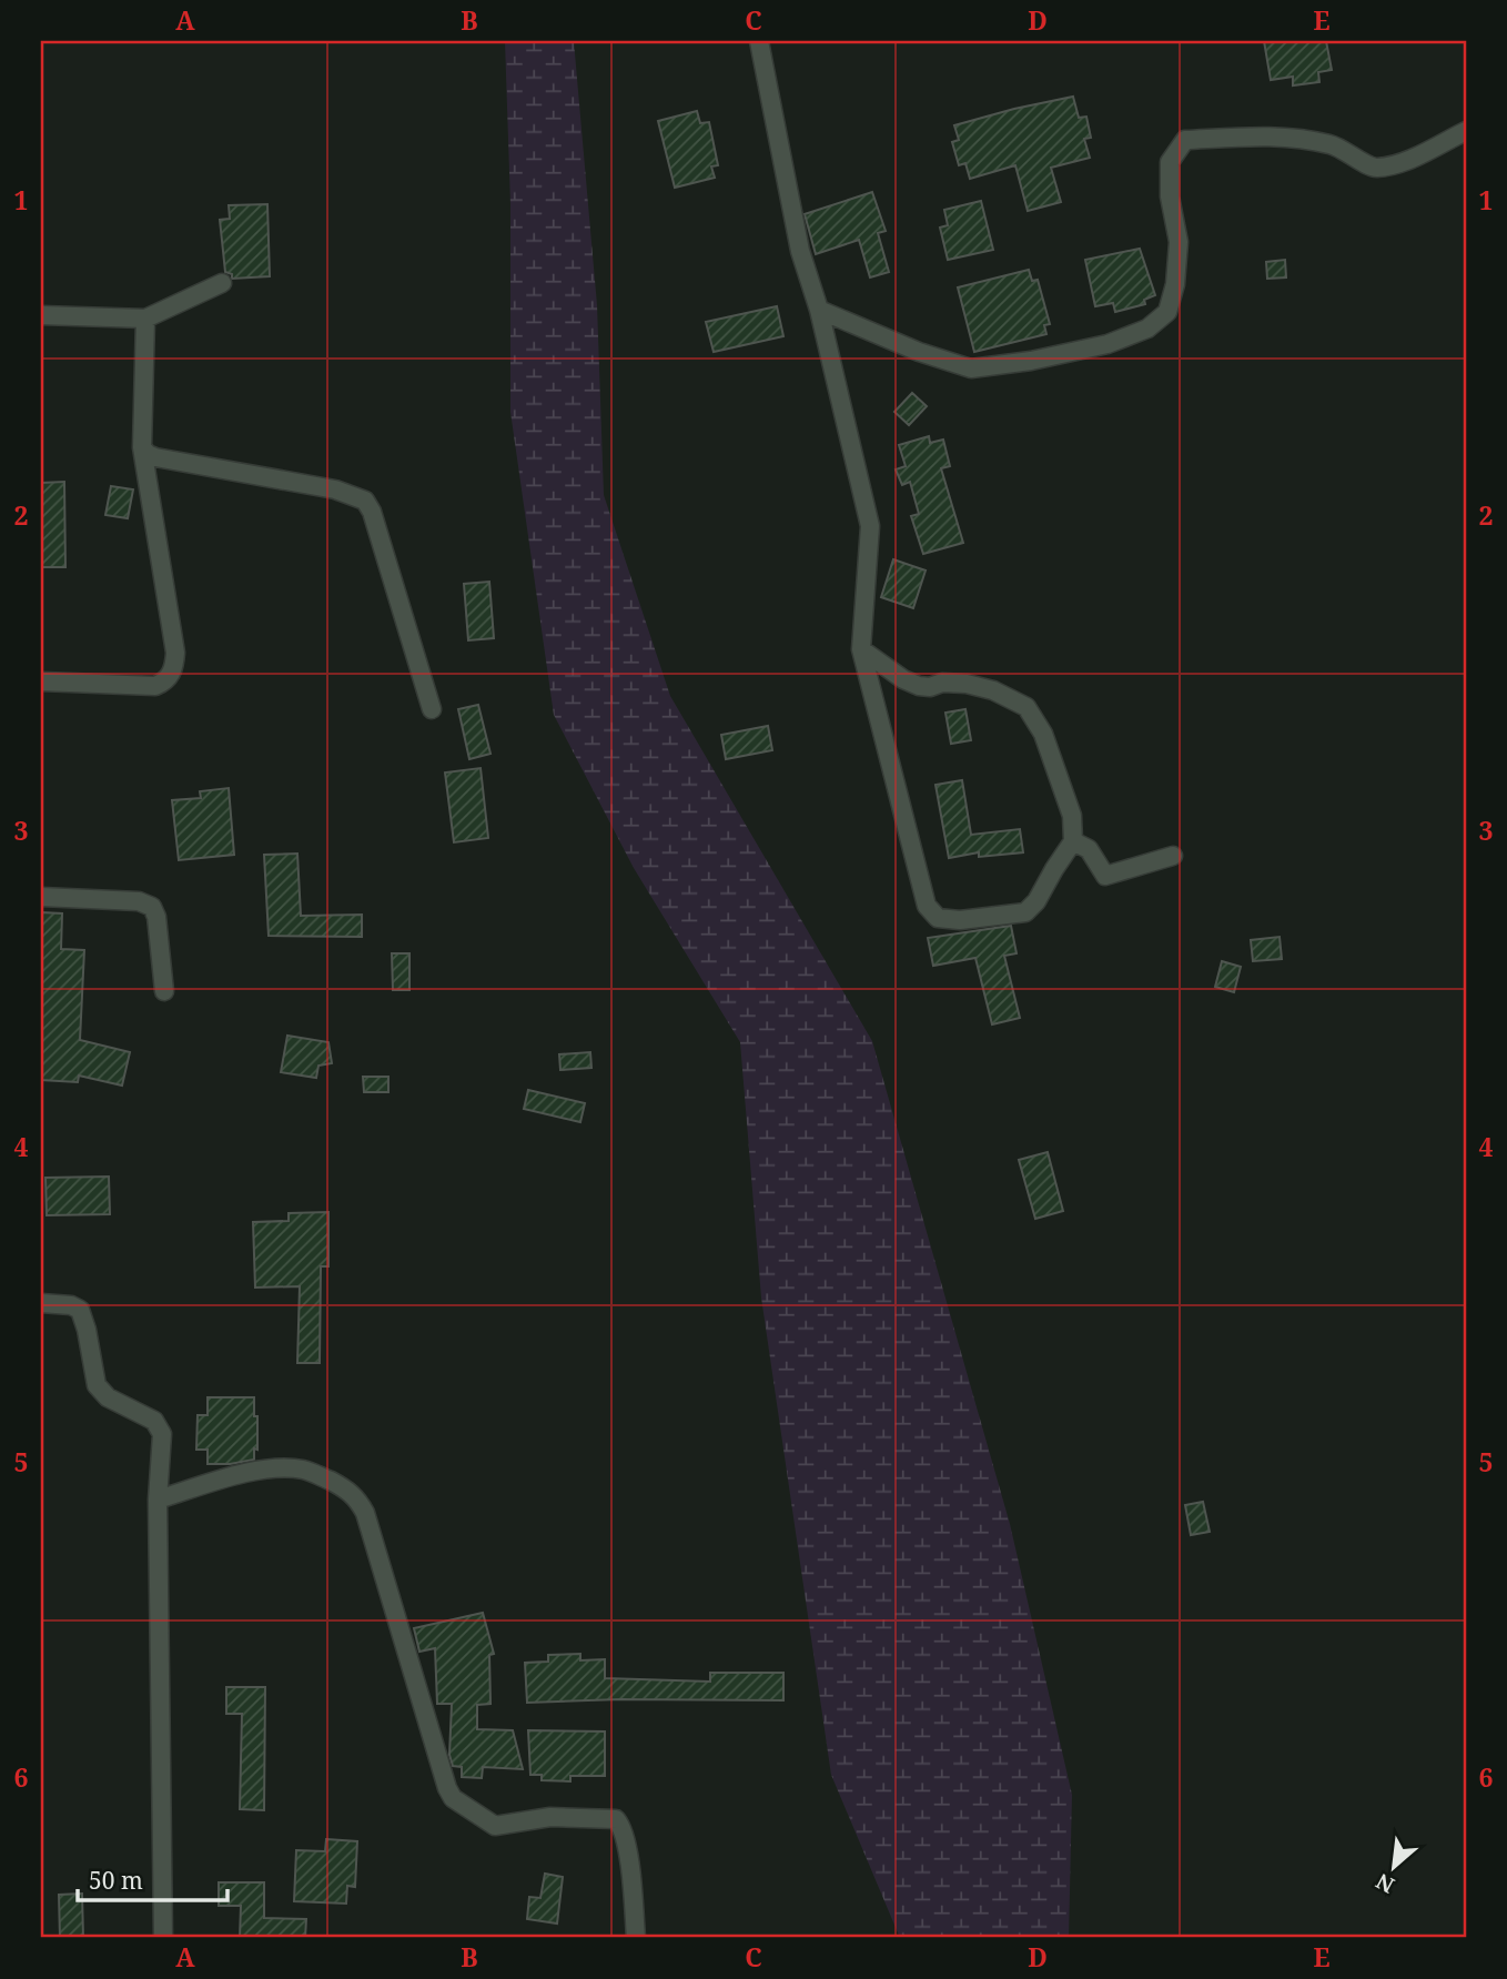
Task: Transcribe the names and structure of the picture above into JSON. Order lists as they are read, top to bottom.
{
  "scale_bar": "50 m",
  "north": "bottom left",
  "grid": {
    "columns": [
      "A",
      "B",
      "C",
      "D",
      "E"
    ],
    "rows": [
      "1",
      "2",
      "3",
      "4",
      "5",
      "6"
    ]
  }
}
